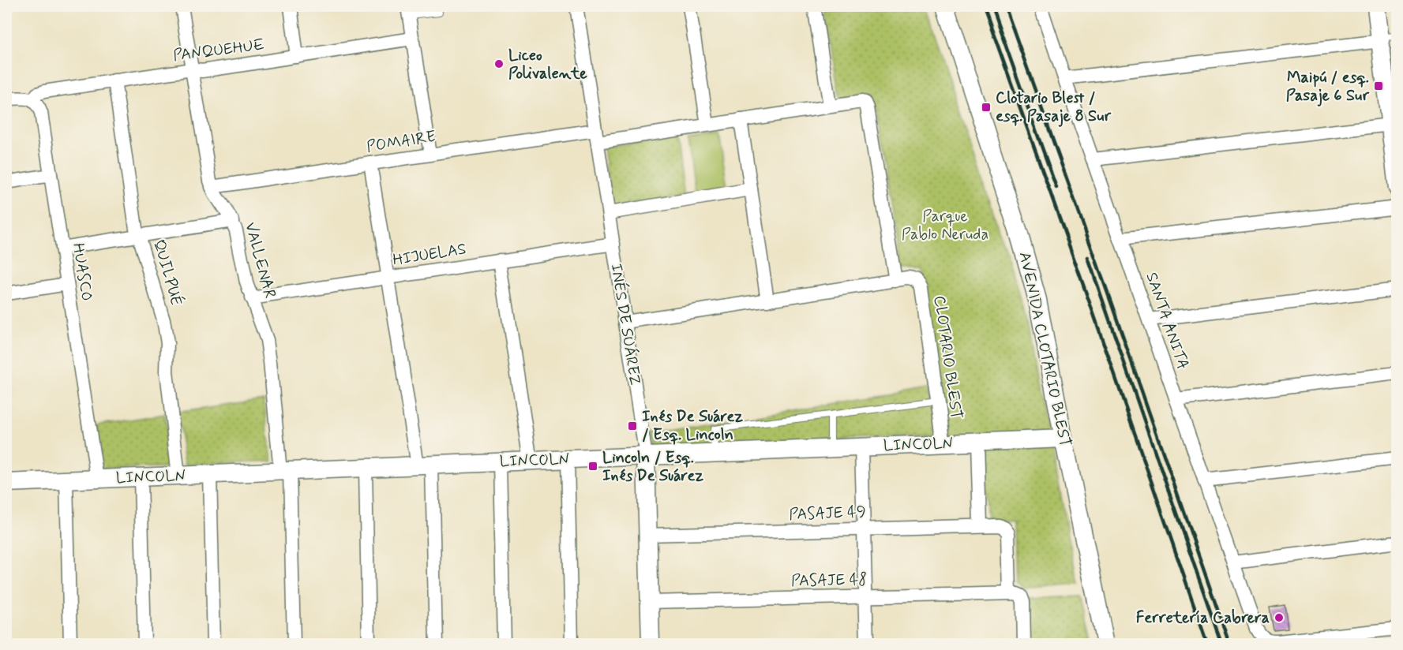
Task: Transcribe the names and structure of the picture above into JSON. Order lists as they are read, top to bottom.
{
  "streets": {
    "street": [
      "PANQUEHUE",
      "POMAIRE",
      "HIJUELAS",
      "VALLENAR",
      "HUASCO",
      "QUILPUÉ",
      "SANTA ANITA",
      "INÉS DE SUÁREZ",
      "AVENIDA CLOTARIO BLEST",
      "CLOTARIO BLEST",
      "LINCOLN",
      "PASAJE 49",
      "PASAJE 48"
    ]
  },
  "crossings": [
    ["PANQUEHUE", "VALLENAR"],
    ["PANQUEHUE", "HUASCO"],
    ["PANQUEHUE", "QUILPUÉ"],
    ["POMAIRE", "VALLENAR"],
    ["POMAIRE", "INÉS DE SUÁREZ"],
    ["POMAIRE", "CLOTARIO BLEST"],
    ["HIJUELAS", "VALLENAR"],
    ["HIJUELAS", "INÉS DE SUÁREZ"],
    ["VALLENAR", "LINCOLN"],
    ["HUASCO", "LINCOLN"],
    ["QUILPUÉ", "LINCOLN"],
    ["INÉS DE SUÁREZ", "CLOTARIO BLEST"],
    ["INÉS DE SUÁREZ", "LINCOLN"],
    ["INÉS DE SUÁREZ", "PASAJE 49"],
    ["INÉS DE SUÁREZ", "PASAJE 48"],
    ["AVENIDA CLOTARIO BLEST", "LINCOLN"],
    ["CLOTARIO BLEST", "LINCOLN"],
    ["PASAJE 49", "PASAJE 48"]
  ],
  "parks": ["Parque Pablo Neruda"],
  "places": {
    "other": ["Liceo Polivalente", "Ferretería Cabrera"],
    "transit": [
      "Maipú / esq. Pasaje 6 Sur",
      "Clotario Blest / esq. Pasaje 8 Sur",
      "Inés De Suárez / Esq. Lincoln",
      "Lincoln / Esq. Inés De Suárez"
    ]
  }
}
